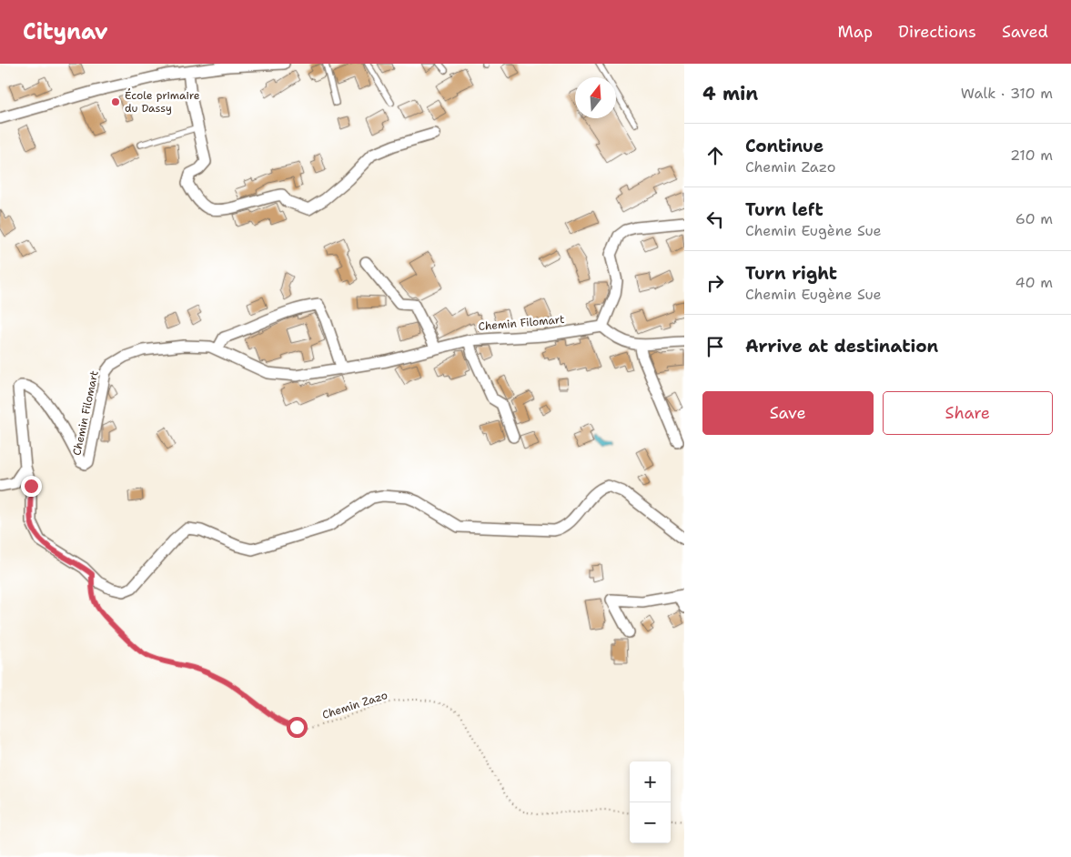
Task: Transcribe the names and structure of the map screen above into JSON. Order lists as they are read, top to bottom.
{
  "streets": {
    "street": ["Chemin Filomart"],
    "path": ["Chemin Zazo"]
  },
  "places": ["École primaire du Dassy"],
  "north": "top",
  "page": {
    "header": "Citynav",
    "nav": ["Map", "Directions", "Saved"],
    "heading": ["4 min", "Walk · 310 m"],
    "list": [
      ["Continue", "Chemin Zazo", "210 m"],
      ["Turn left", "Chemin Eugène Sue", "60 m"],
      ["Turn right", "Chemin Eugène Sue", "40 m"],
      "Arrive at destination"
    ],
    "buttons": ["Save", "Share"],
    "map_buttons": ["+", "−"]
  }
}
